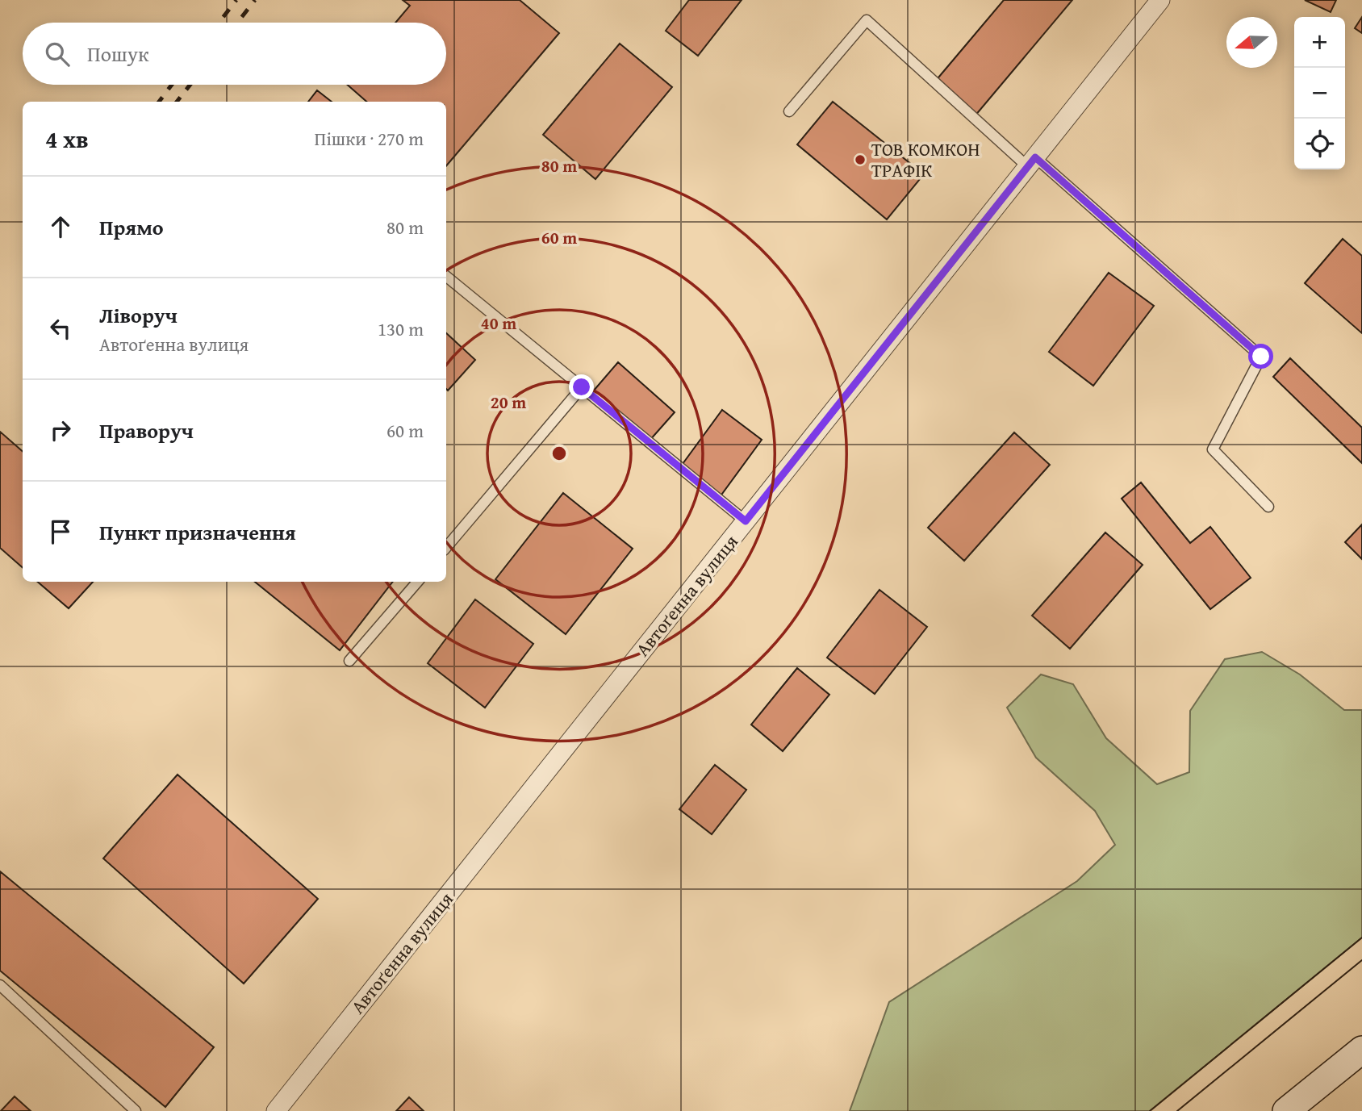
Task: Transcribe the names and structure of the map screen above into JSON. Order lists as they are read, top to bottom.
{
  "streets": {
    "street": ["Автоґенна вулиця"]
  },
  "places": ["ТОВ КОМКОН ТРАФІК"],
  "north": "left",
  "page": {
    "map_buttons": ["+", "−"],
    "search": "Пошук",
    "heading": ["4 хв", "Пішки · 270 m"],
    "list": [
      ["Прямо", "80 m"],
      ["Ліворуч", "Автоґенна вулиця", "130 m"],
      ["Праворуч", "60 m"],
      "Пункт призначення"
    ]
  },
  "rings": [
    "80 m",
    "60 m",
    "40 m",
    "20 m"
  ]
}
